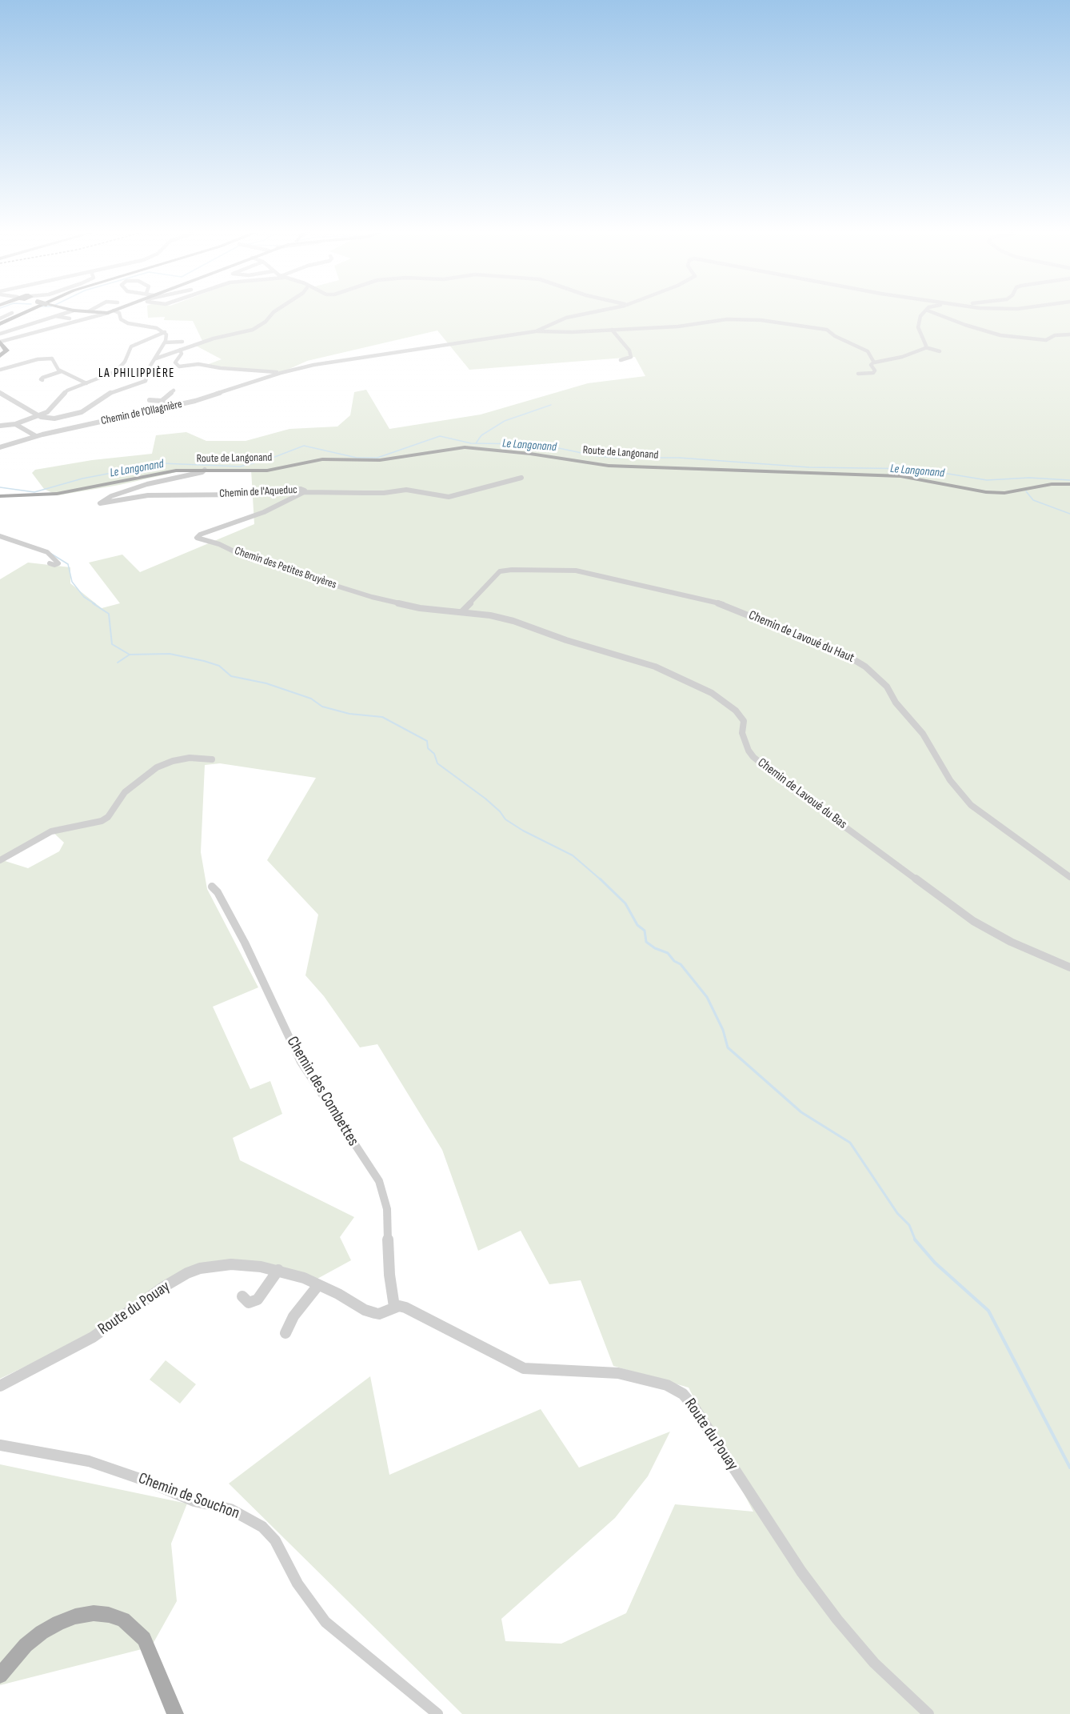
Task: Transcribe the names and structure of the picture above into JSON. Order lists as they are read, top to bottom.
{
  "streets": {
    "main road": ["Route de Langonand"],
    "street": [
      "Chemin de l'Ollagnière",
      "Chemin de l'Aqueduc",
      "Chemin des Petites Bruyères",
      "Chemin de Lavoué du Haut",
      "Chemin de Lavoué du Bas",
      "Chemin des Combettes",
      "Route du Pouay",
      "Chemin de Souchon"
    ]
  },
  "crossings": [
    ["Route de Langonand", "Chemin de l'Aqueduc"],
    ["Chemin de l'Aqueduc", "Chemin des Petites Bruyères"],
    ["Chemin des Petites Bruyères", "Chemin de Lavoué du Haut"],
    ["Chemin des Petites Bruyères", "Chemin de Lavoué du Bas"],
    ["Chemin de Lavoué du Haut", "Chemin de Lavoué du Bas"],
    ["Chemin des Combettes", "Route du Pouay"]
  ],
  "districts": ["LA PHILIPPIÈRE"],
  "water": ["Le Langonand"]
}
